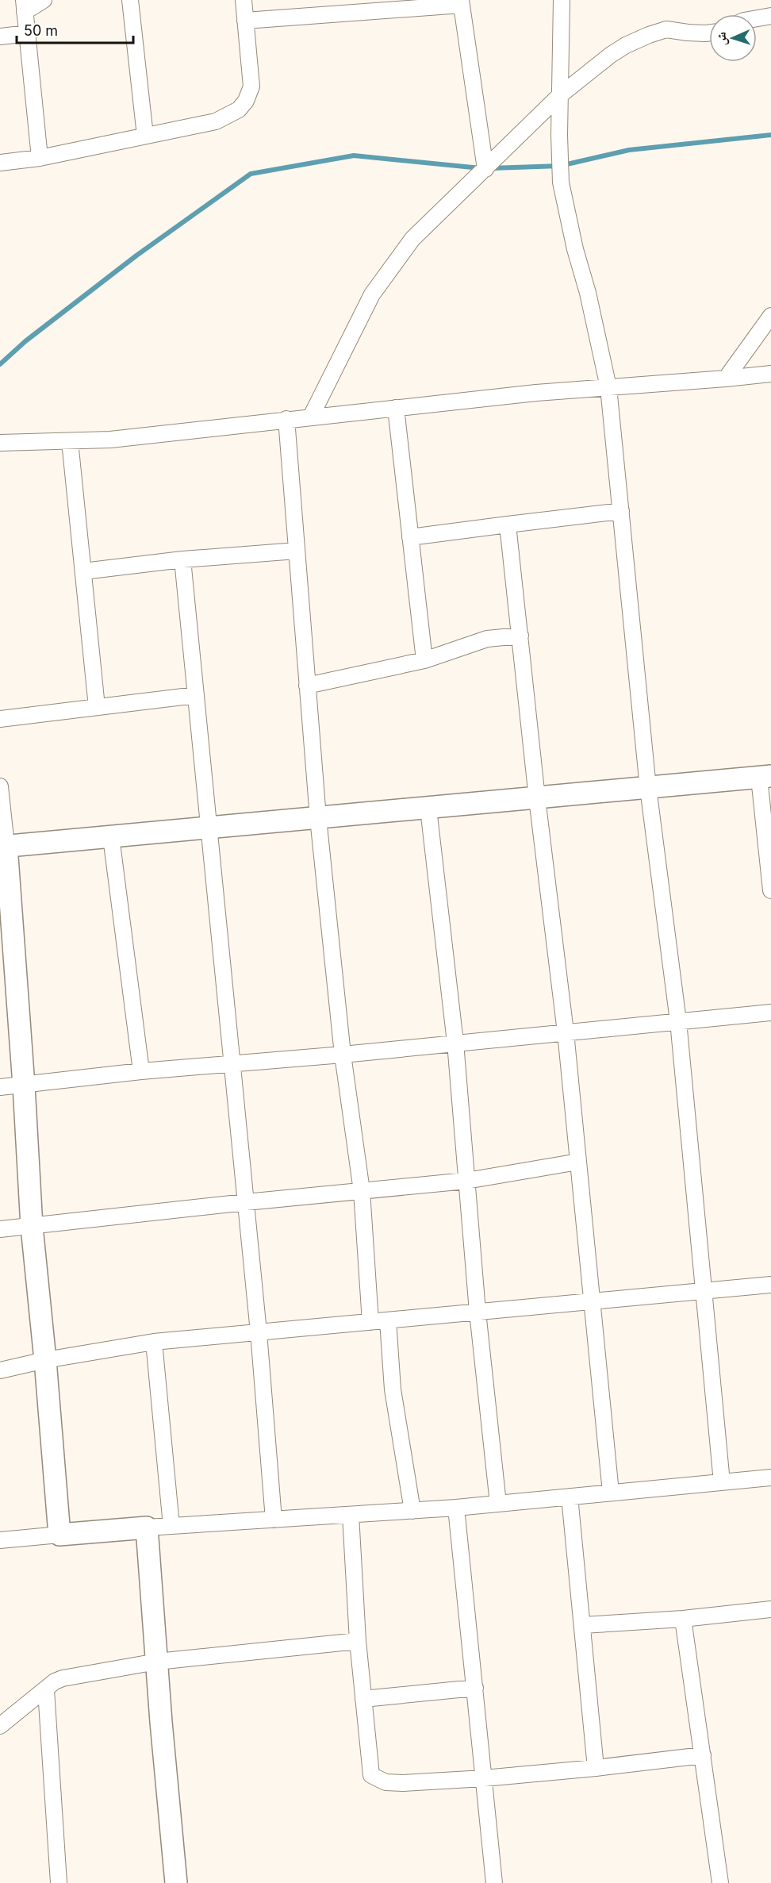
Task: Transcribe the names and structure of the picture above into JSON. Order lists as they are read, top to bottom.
{
  "scale_bar": "50 m",
  "north": "left"
}
